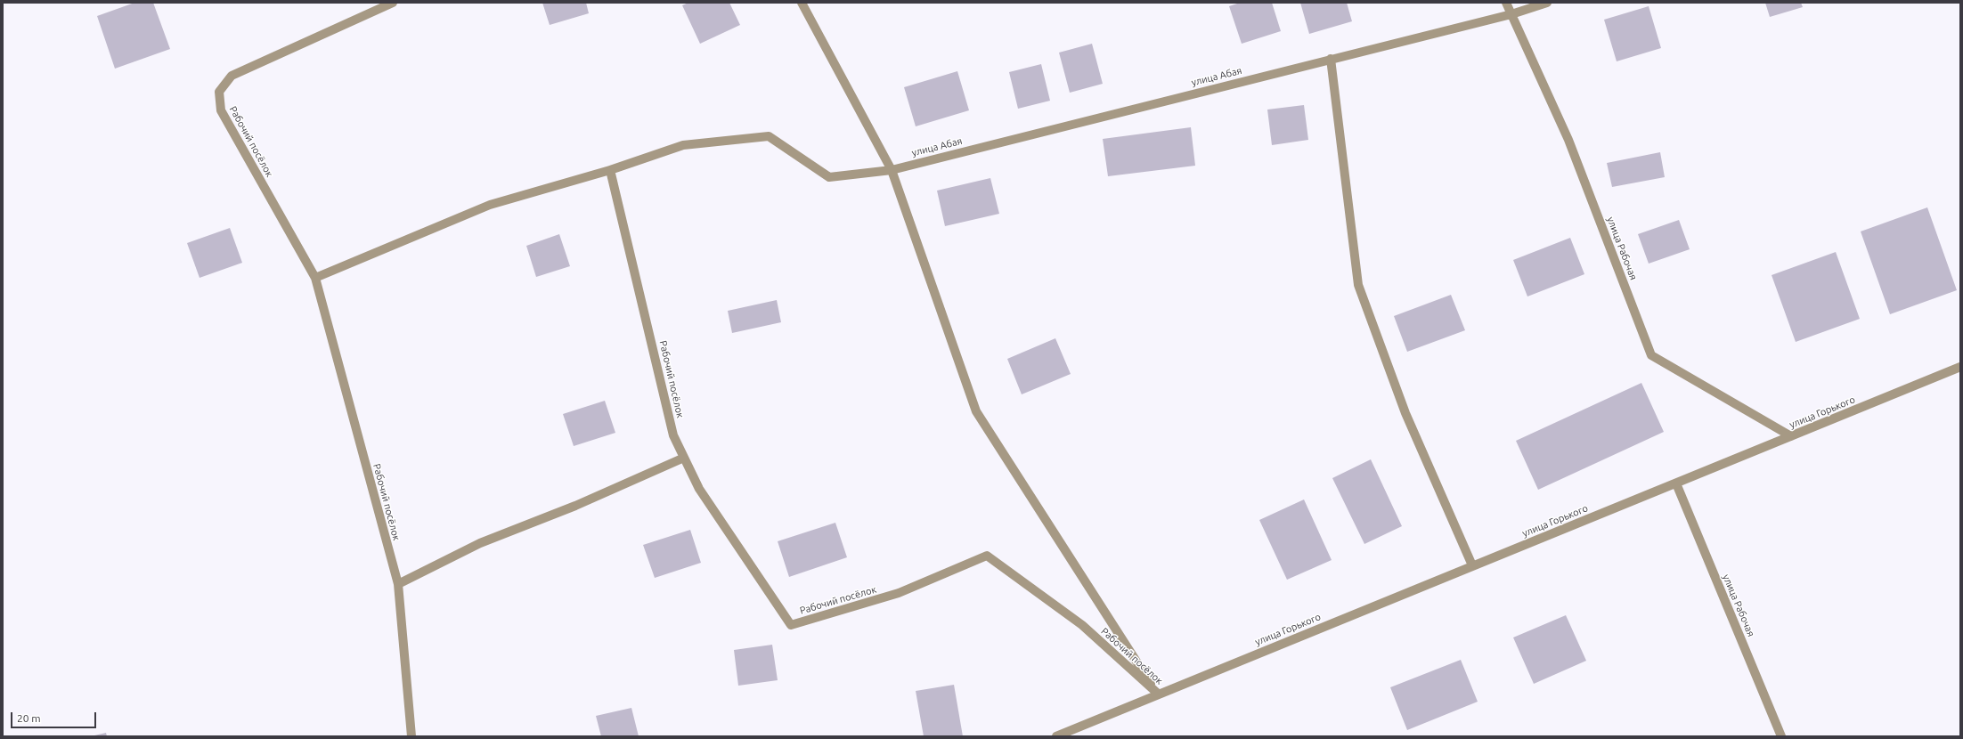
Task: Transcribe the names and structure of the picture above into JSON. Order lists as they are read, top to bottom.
{
  "streets": {
    "street": [
      "улица Абая",
      "Рабочий посёлок",
      "улица Рабочая",
      "улица Горького"
    ]
  },
  "crossings": [
    ["улица Абая", "улица Рабочая"],
    ["Рабочий посёлок", "улица Горького"],
    ["улица Рабочая", "улица Горького"]
  ],
  "scale_bar": "20 m"
}
